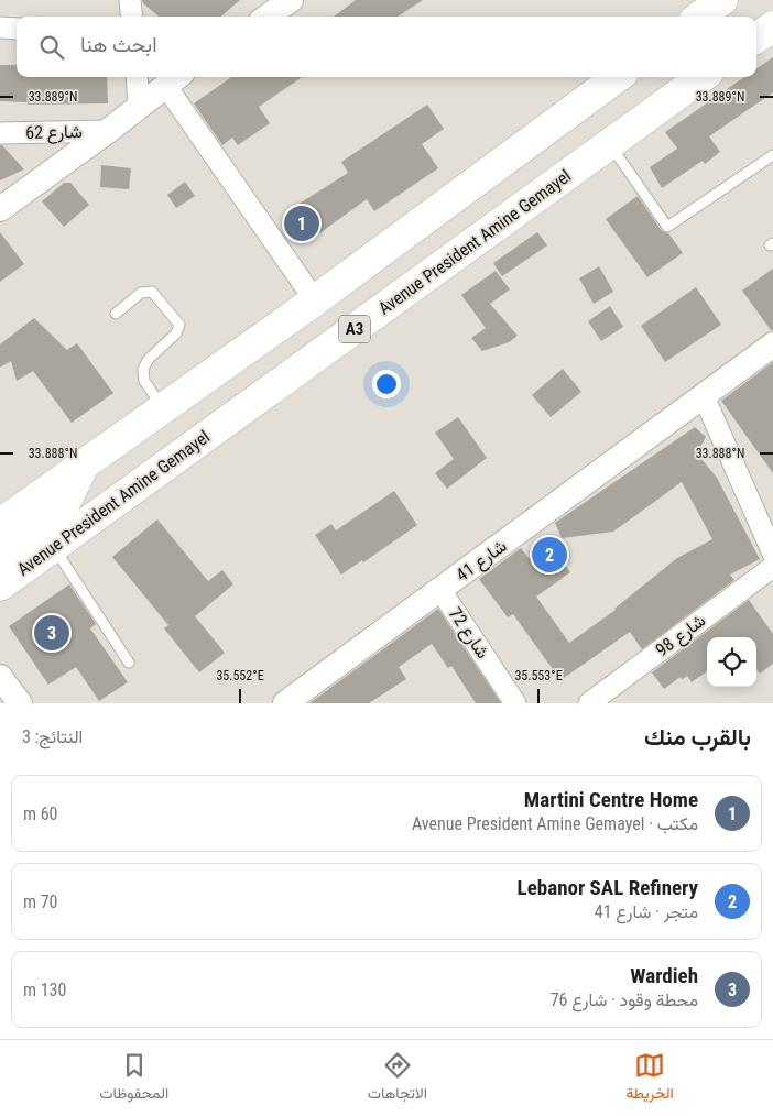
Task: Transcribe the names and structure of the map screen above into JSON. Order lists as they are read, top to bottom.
{
  "streets": {
    "highway": ["Avenue President Amine Gemayel", "A3"],
    "street": [
      "شارع 62",
      "شارع 41",
      "شارع 72",
      "شارع 98"
    ]
  },
  "crossings": [
    ["شارع 41", "شارع 72"]
  ],
  "page": {
    "search": "ابحث هنا",
    "pins": ["1", "2", "3"],
    "heading": ["بالقرب منك", "النتائج: 3"],
    "list": [
      {
        "mark": "1",
        "name": "Martini Centre Home",
        "note": "مكتب · Avenue President Amine Gemayel",
        "value": "60 m"
      },
      {
        "mark": "2",
        "name": "Lebanor SAL Refinery",
        "note": "متجر · شارع 41",
        "value": "70 m"
      },
      {
        "mark": "3",
        "name": "Wardieh",
        "note": "محطة وقود · شارع 76",
        "value": "130 m"
      }
    ],
    "nav": ["الخريطة", "الاتجاهات", "المحفوظات"]
  },
  "coordinates": [
    "33.889°N",
    "33.888°N",
    "35.552°E",
    "35.553°E"
  ]
}
